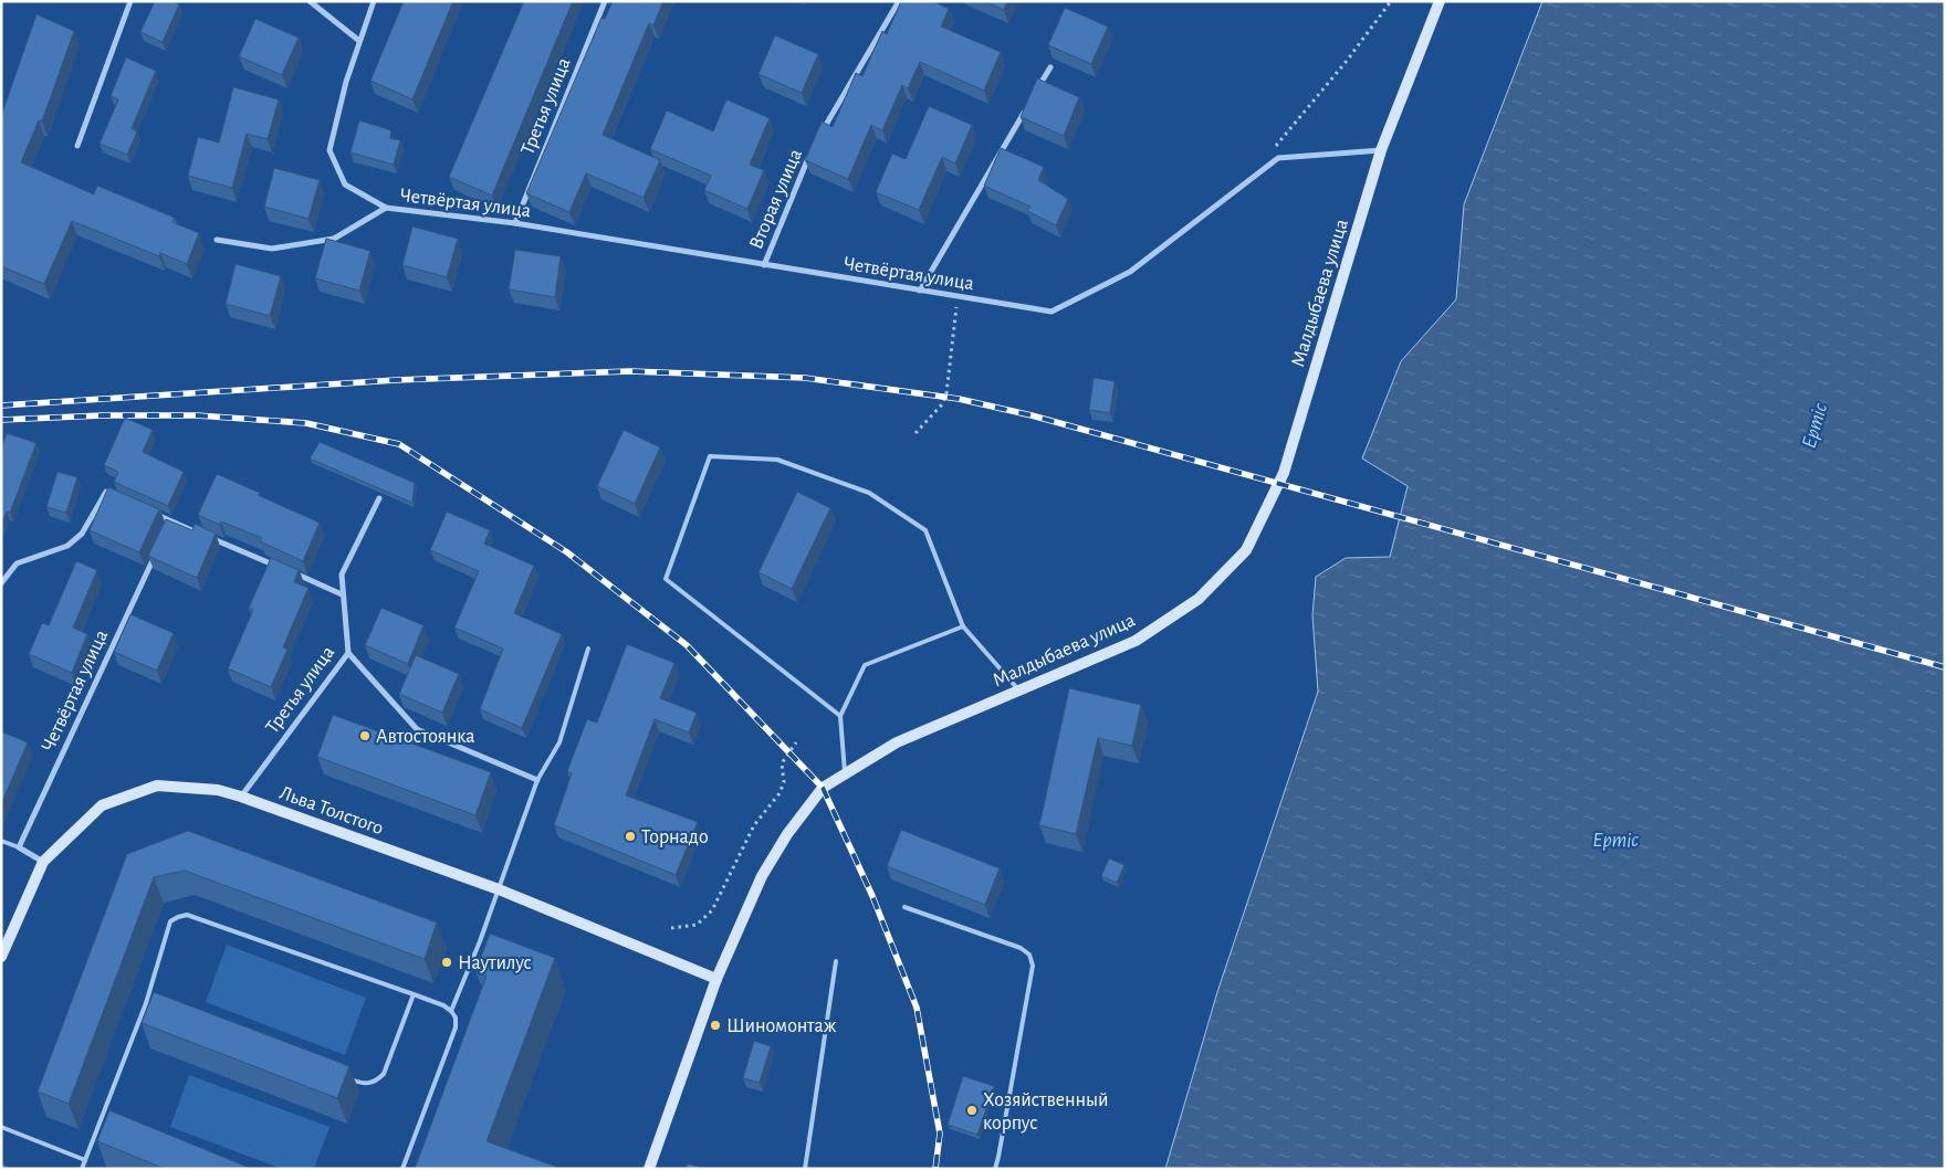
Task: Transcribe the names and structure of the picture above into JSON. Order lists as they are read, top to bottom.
{
  "streets": {
    "main road": ["Малдыбаева улица", "Льва Толстого"],
    "street": ["Третья улица", "Вторая улица", "Четвёртая улица"]
  },
  "crossings": [
    ["Третья улица", "Четвёртая улица"],
    ["Третья улица", "Льва Толстого"],
    ["Вторая улица", "Четвёртая улица"],
    ["Четвёртая улица", "Малдыбаева улица"],
    ["Малдыбаева улица", "Льва Толстого"]
  ],
  "water": ["Ертіс"],
  "places": [
    "Автостоянка",
    "Торнадо",
    "Наутилус",
    "Шиномонтаж",
    "Хозяйственный корпус"
  ]
}
